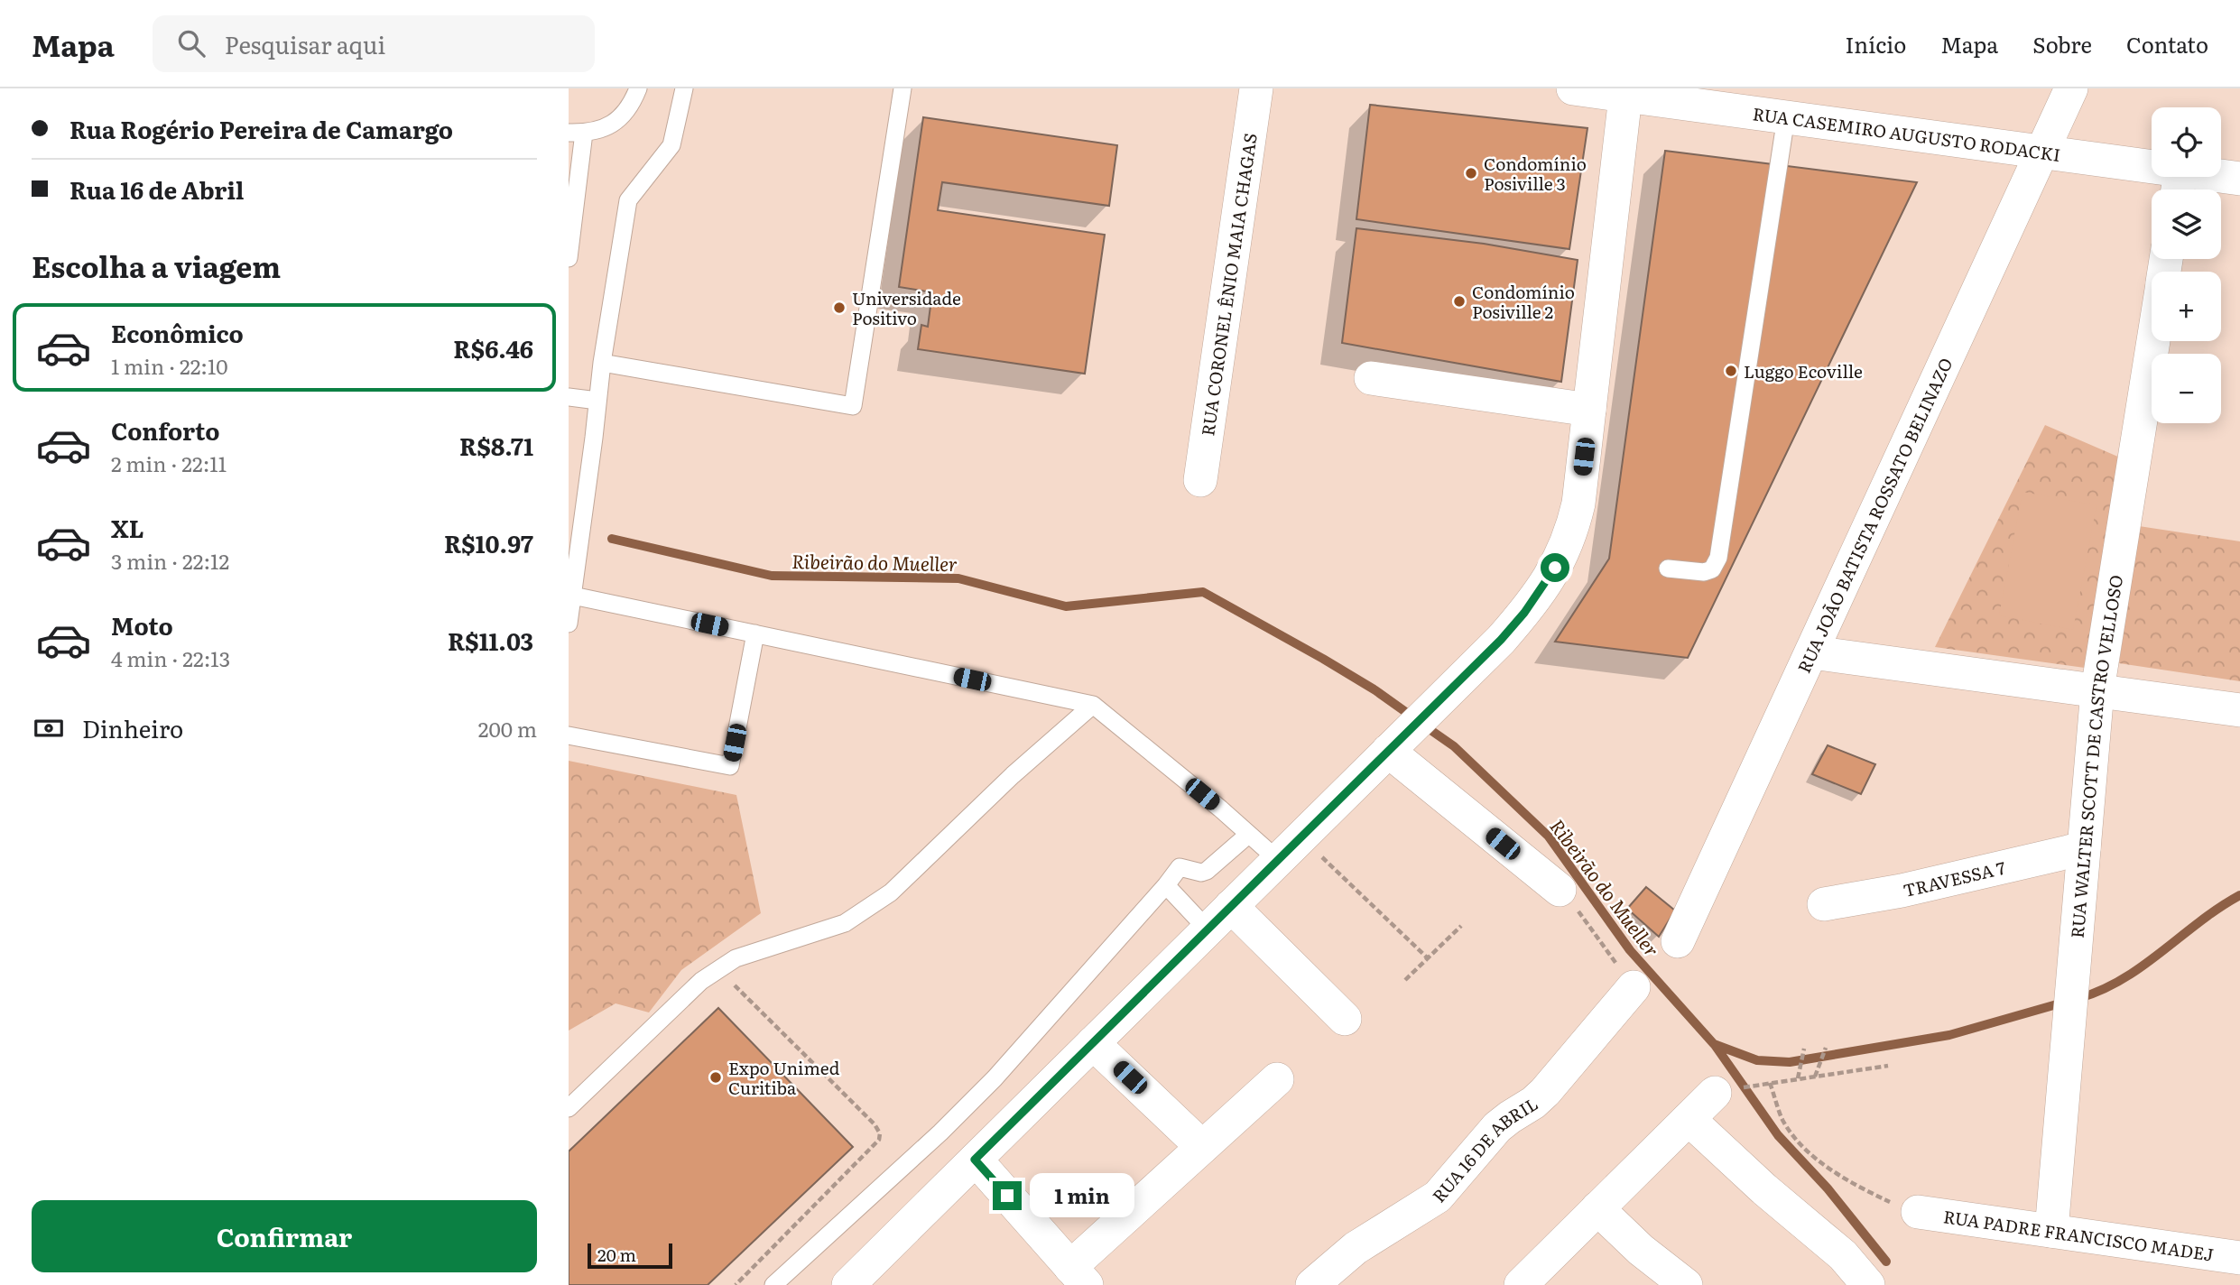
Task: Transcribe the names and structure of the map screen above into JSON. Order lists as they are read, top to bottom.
{
  "streets": {
    "street": [
      "RUA CASEMIRO AUGUSTO RODACKI",
      "RUA CORONEL ÊNIO MAIA CHAGAS",
      "RUA JOÃO BATISTA ROSSATO BELINAZO",
      "RUA WALTER SCOTT DE CASTRO VELLOSO",
      "TRAVESSA 7",
      "RUA 16 DE ABRIL",
      "RUA PADRE FRANCISCO MADEJ"
    ]
  },
  "crossings": [
    ["RUA CASEMIRO AUGUSTO RODACKI", "RUA JOÃO BATISTA ROSSATO BELINAZO"],
    ["RUA WALTER SCOTT DE CASTRO VELLOSO", "TRAVESSA 7"],
    ["RUA WALTER SCOTT DE CASTRO VELLOSO", "RUA PADRE FRANCISCO MADEJ"]
  ],
  "water": ["Ribeirão do Mueller"],
  "places": [
    "Condomínio Posiville 3",
    "Condomínio Posiville 2",
    "Universidade Positivo",
    "Luggo Ecoville",
    "Expo Unimed Curitiba"
  ],
  "scale_bar": "20 m",
  "page": {
    "header": "Mapa",
    "search": "Pesquisar aqui",
    "nav": [
      "Início",
      "Mapa",
      "Sobre",
      "Contato"
    ],
    "banner": ["Rua Rogério Pereira de Camargo", "Rua 16 de Abril"],
    "map_buttons": ["+", "−"],
    "heading": "Escolha a viagem",
    "list": [
      {
        "name": "Econômico",
        "note": "1 min · 22:10",
        "value": "R$6.46"
      },
      {
        "name": "Conforto",
        "note": "2 min · 22:11",
        "value": "R$8.71"
      },
      {
        "name": "XL",
        "note": "3 min · 22:12",
        "value": "R$10.97"
      },
      {
        "name": "Moto",
        "note": "4 min · 22:13",
        "value": "R$11.03"
      }
    ],
    "pay": ["Dinheiro", "200 m"],
    "bubble": "1 min",
    "buttons": "Confirmar",
    "scale": "20 m"
  }
}
